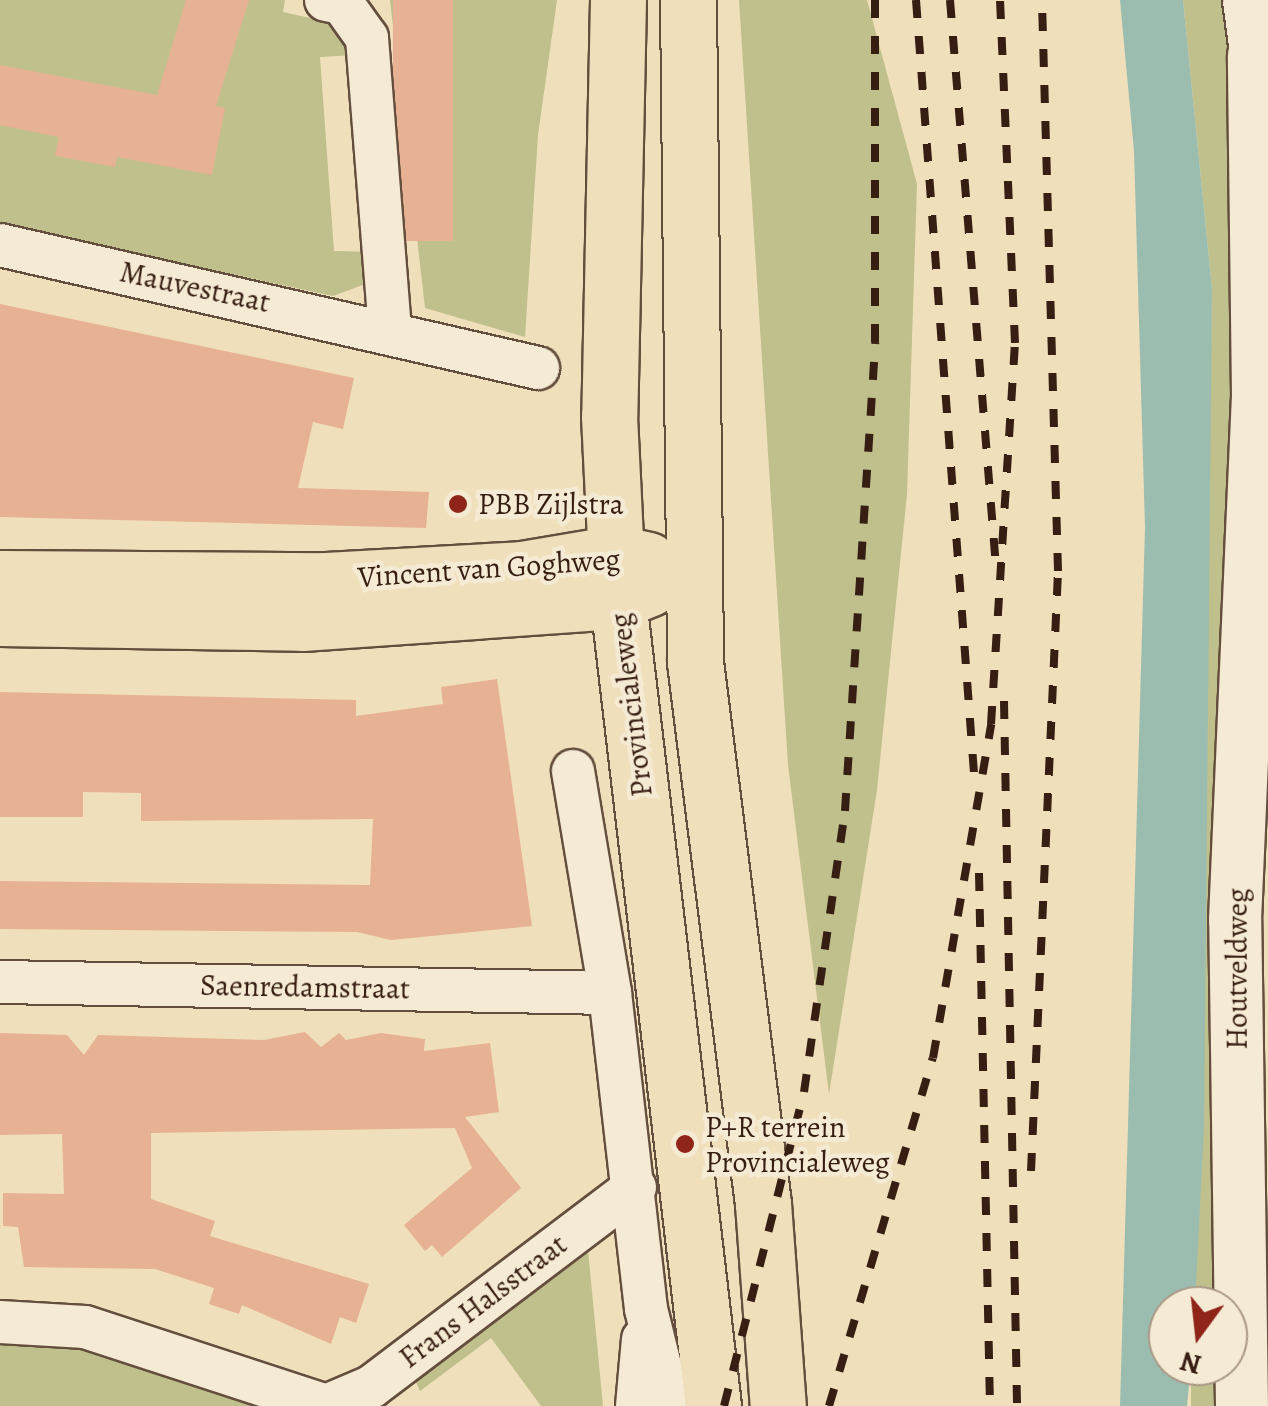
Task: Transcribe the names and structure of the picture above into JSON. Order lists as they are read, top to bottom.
{
  "streets": {
    "main road": ["Vincent van Goghweg", "Provincialeweg"],
    "street": [
      "Mauvestraat",
      "Houtveldweg",
      "Saenredamstraat",
      "Frans Halsstraat"
    ]
  },
  "crossings": [
    ["Vincent van Goghweg", "Provincialeweg"]
  ],
  "places": ["PBB Zijlstra", "P+R terrein Provincialeweg"],
  "north": "bottom"
}
